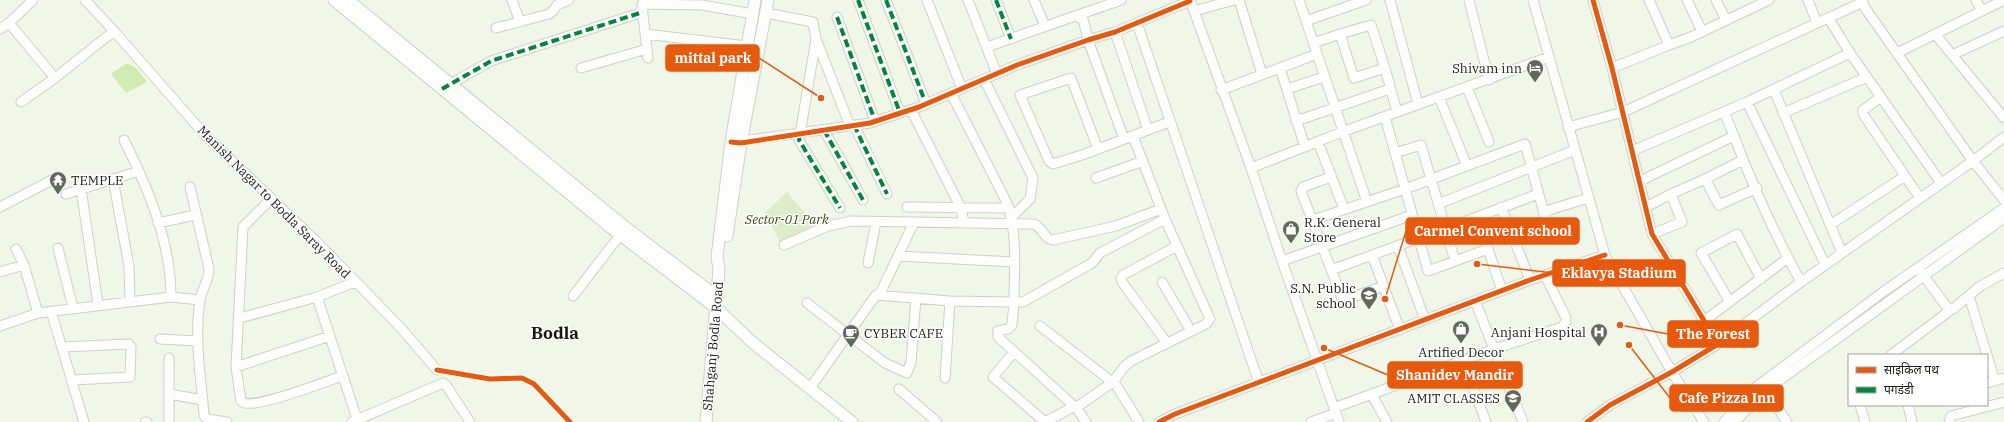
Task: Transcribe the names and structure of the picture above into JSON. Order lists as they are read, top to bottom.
{
  "streets": {
    "main road": ["Shahganj Bodla Road"],
    "street": ["Manish Nagar to Bodla Saray Road"]
  },
  "districts": ["Bodla"],
  "parks": ["Sector-01 Park"],
  "places": {
    "hotel": ["Shivam inn"],
    "other": [
      "mittal park",
      "Eklavya Stadium",
      "Carmel Convent school",
      "The Forest",
      "Cafe Pizza Inn",
      "Shanidev Mandir"
    ],
    "temple": ["TEMPLE"],
    "shop": ["R.K. General Store", "Artified Decor"],
    "school or university": ["S.N. Public school", "AMIT CLASSES"],
    "hospital": ["Anjani Hospital"],
    "cafe": ["CYBER CAFE"]
  },
  "legend": ["साइकिल पथ", "पगडंडी"]
}
